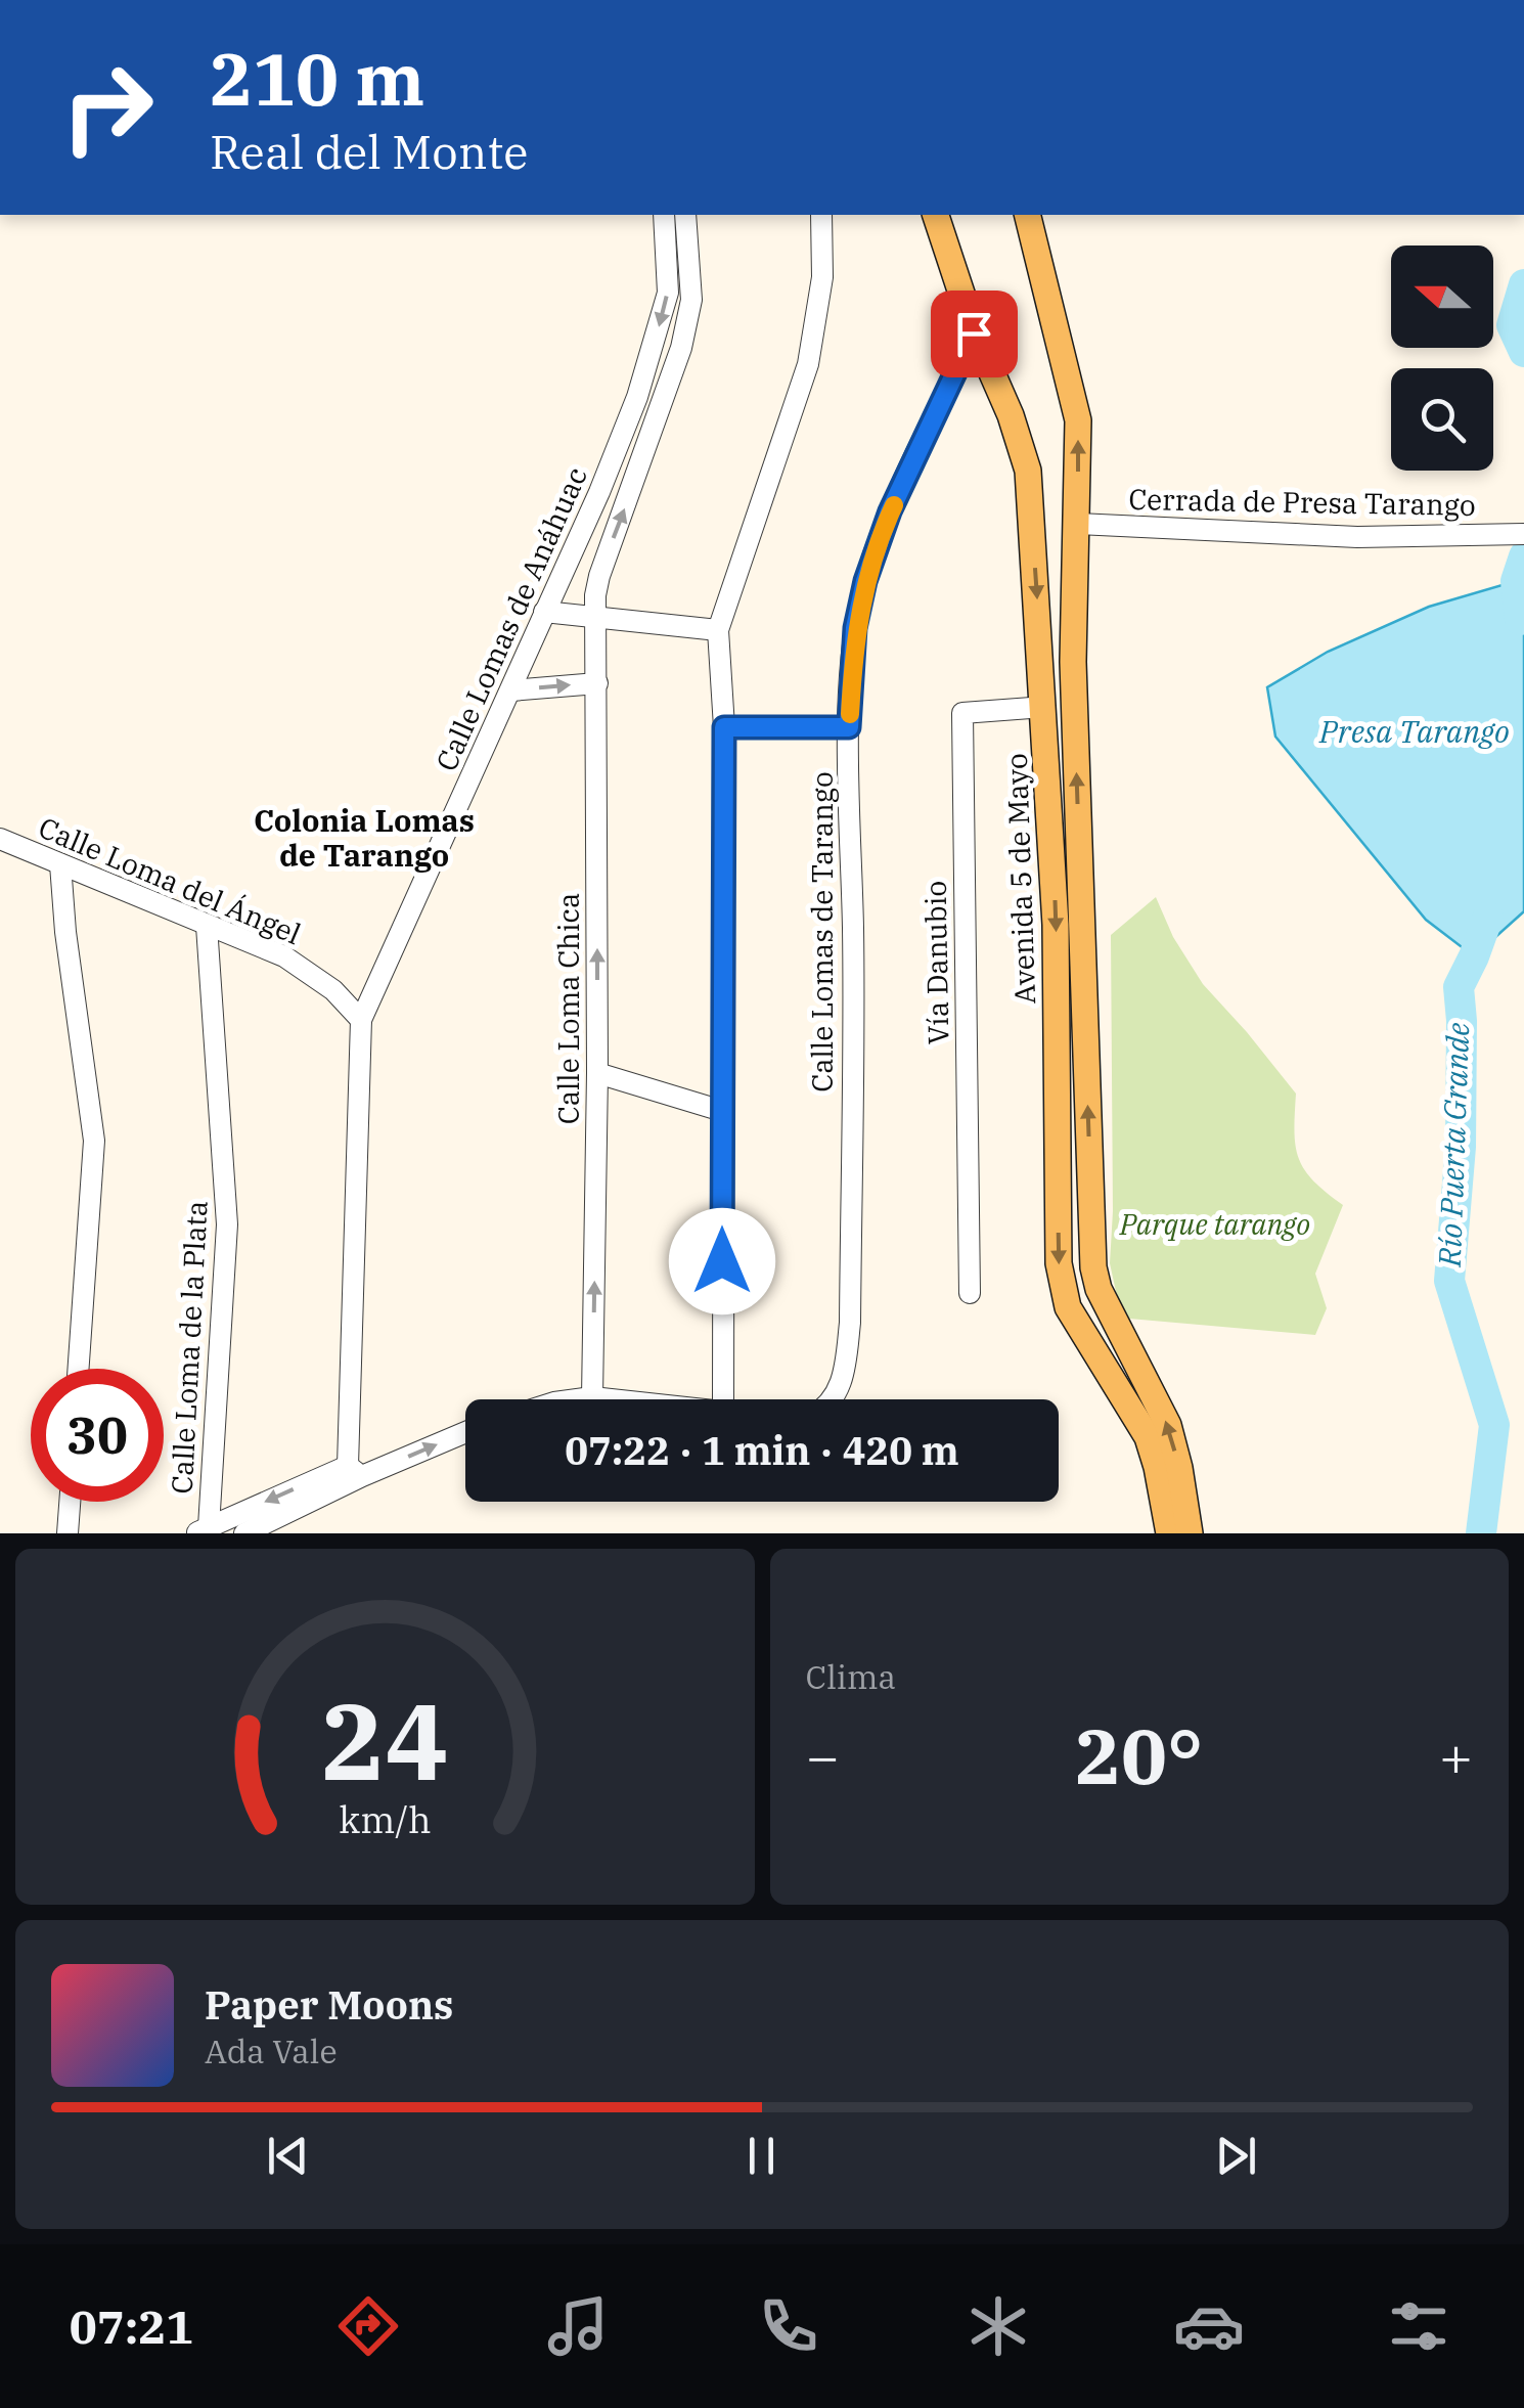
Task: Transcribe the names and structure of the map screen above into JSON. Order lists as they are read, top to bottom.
{
  "streets": {
    "main road": ["Avenida 5 de Mayo"],
    "street": [
      "Cerrada de Presa Tarango",
      "Calle Lomas de Anáhuac",
      "Calle Loma del Ángel",
      "Calle Lomas de Tarango",
      "Vía Danubio",
      "Calle Loma Chica",
      "Calle Loma de la Plata"
    ]
  },
  "crossings": [
    ["Cerrada de Presa Tarango", "Avenida 5 de Mayo"],
    ["Calle Lomas de Anáhuac", "Calle Loma del Ángel"],
    ["Calle Lomas de Anáhuac", "Calle Loma Chica"],
    ["Avenida 5 de Mayo", "Calle Lomas de Tarango"],
    ["Avenida 5 de Mayo", "Vía Danubio"],
    ["Calle Loma del Ángel", "Calle Loma de la Plata"]
  ],
  "districts": ["Colonia Lomas de Tarango"],
  "water": ["Presa Tarango", "Río Puerta Grande"],
  "parks": ["Parque tarango"],
  "north": "left",
  "page": {
    "turn": ["210 m", "Real del Monte"],
    "limit": "30",
    "trip": "07:22 · 1 min · 420 m",
    "tile": "Clima",
    "heat": ["−", "20°", "+"],
    "song": ["Paper Moons", "Ada Vale"],
    "tabs": "07:21",
    "gauge": ["24", "km/h"]
  }
}
